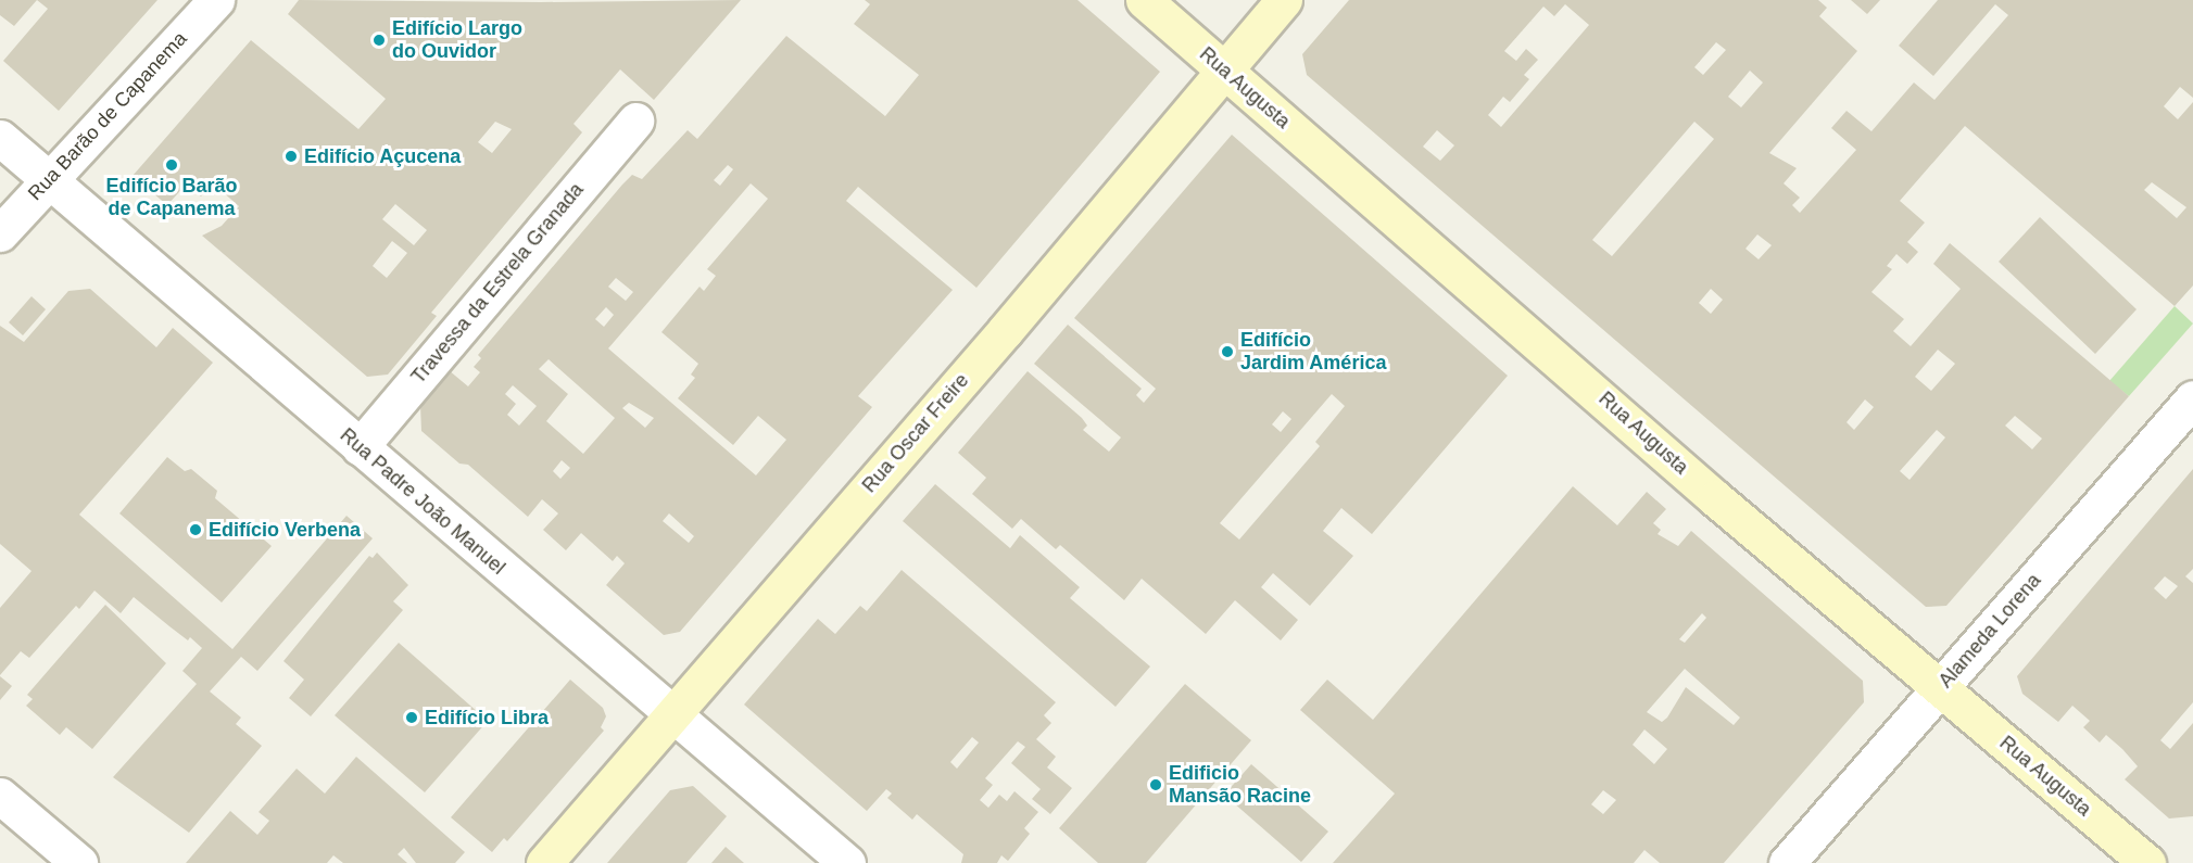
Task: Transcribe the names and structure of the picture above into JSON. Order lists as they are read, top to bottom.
{
  "streets": {
    "main road": ["Rua Augusta", "Rua Oscar Freire"],
    "street": [
      "Rua Barão de Capanema",
      "Travessa da Estrela Granada",
      "Rua Padre João Manuel",
      "Alameda Lorena"
    ]
  },
  "crossings": [
    ["Rua Augusta", "Rua Oscar Freire"],
    ["Rua Augusta", "Alameda Lorena"],
    ["Rua Barão de Capanema", "Rua Padre João Manuel"],
    ["Travessa da Estrela Granada", "Rua Padre João Manuel"],
    ["Rua Oscar Freire", "Rua Padre João Manuel"]
  ],
  "places": [
    "Edifício Largo do Ouvidor",
    "Edifício Açucena",
    "Edifício Barão de Capanema",
    "Edifício Jardim América",
    "Edifício Verbena",
    "Edifício Libra",
    "Edificio Mansão Racine"
  ]
}
